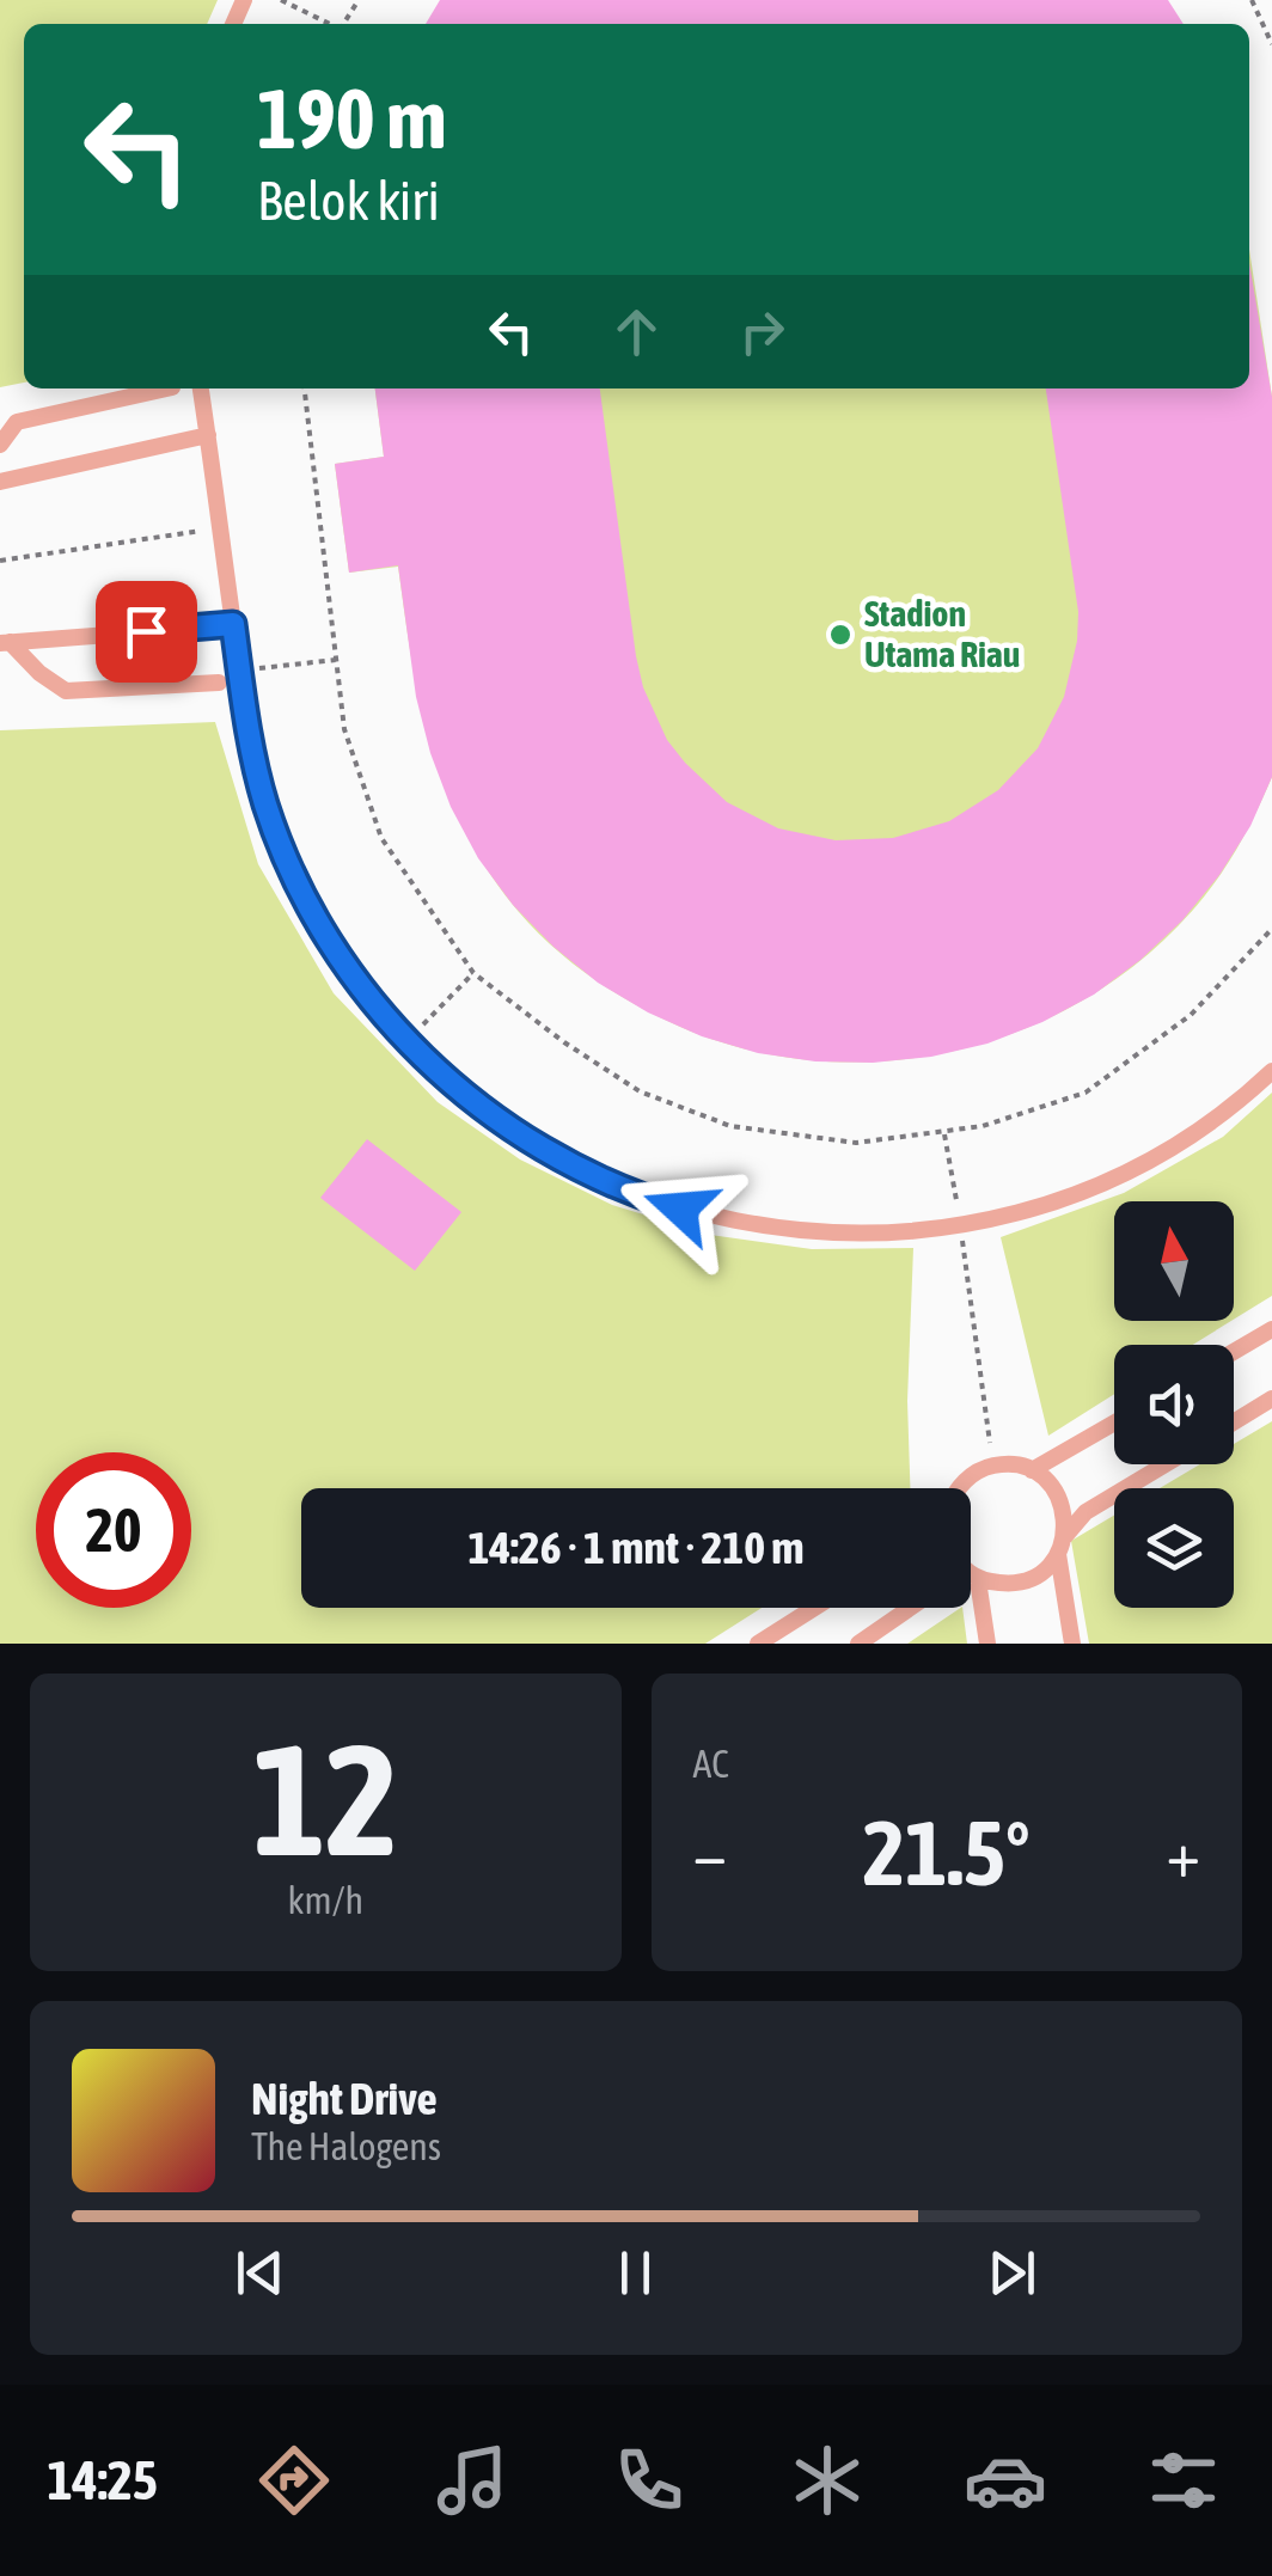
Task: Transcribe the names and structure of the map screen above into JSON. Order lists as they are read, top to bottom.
{
  "places": ["Stadion Utama Riau"],
  "north": "top",
  "page": {
    "turn": ["190 m", "Belok kiri"],
    "limit": "20",
    "trip": "14:26 · 1 mnt · 210 m",
    "tile": [
      ["12", "km/h"],
      "AC"
    ],
    "heat": ["−", "21.5°", "+"],
    "song": ["Night Drive", "The Halogens"],
    "tabs": "14:25"
  }
}
